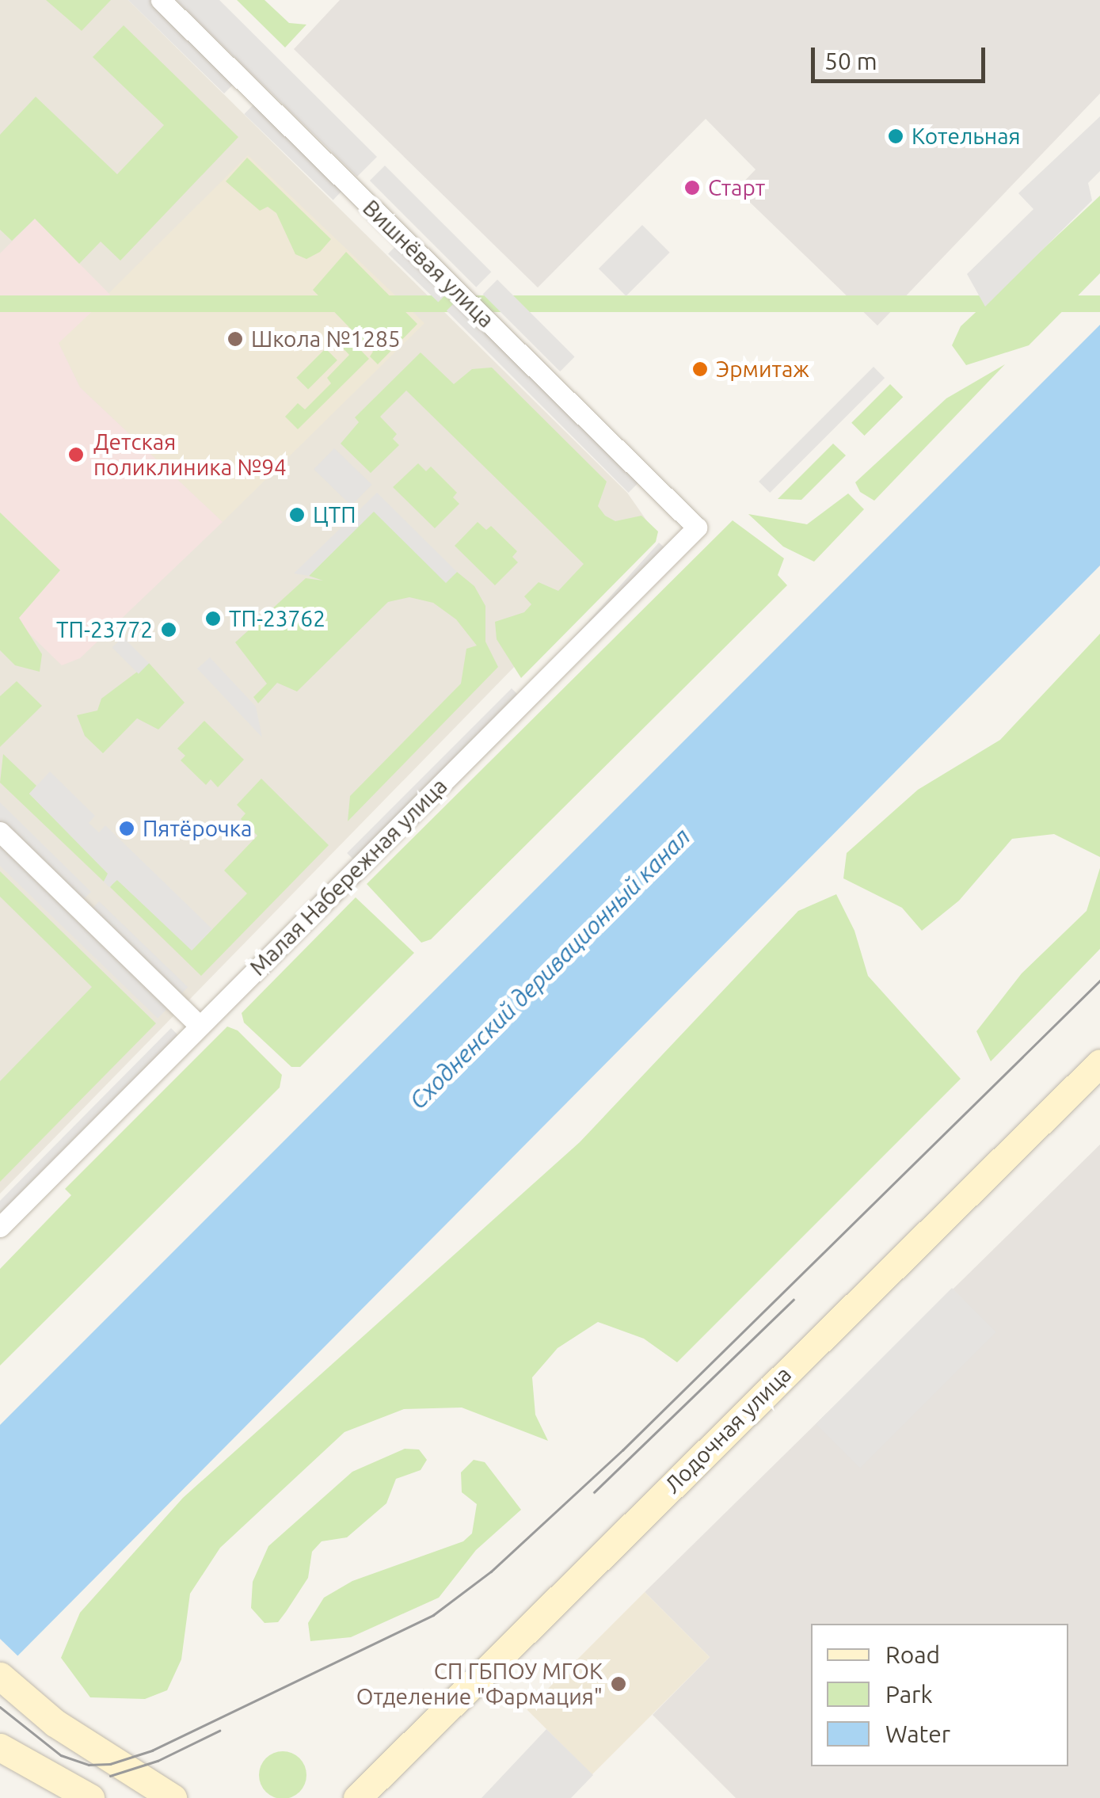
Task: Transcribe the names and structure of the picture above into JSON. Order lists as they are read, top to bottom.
{
  "streets": {
    "street": ["Вишнёвая улица", "Малая Набережная улица", "Лодочная улица"]
  },
  "crossings": [
    ["Вишнёвая улица", "Малая Набережная улица"]
  ],
  "water": ["Сходненский деривационный канал"],
  "places": [
    "Котельная",
    "Старт",
    "Школа №1285",
    "Эрмитаж",
    "Детская поликлиника №94",
    "ЦТП",
    "ТП-23762",
    "ТП-23772",
    "Пятёрочка",
    "СП ГБПОУ МГОК Отделение \"Фармация\""
  ],
  "legend": ["Road", "Park", "Water"],
  "scale_bar": "50 m"
}
